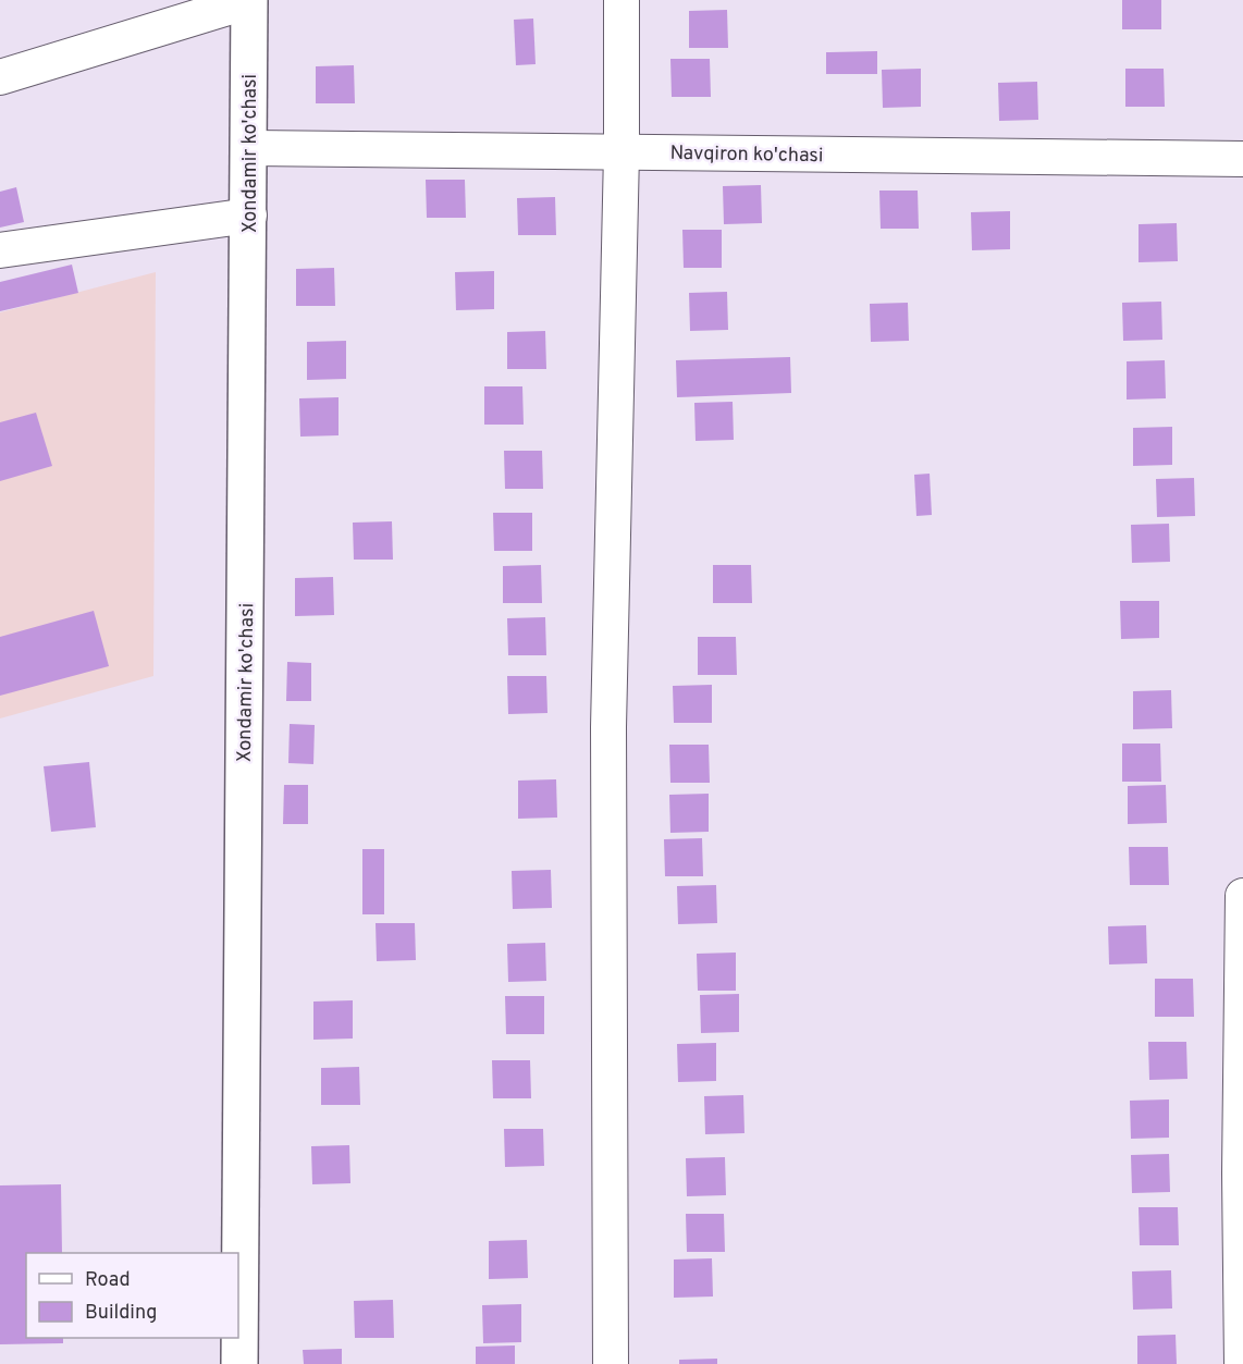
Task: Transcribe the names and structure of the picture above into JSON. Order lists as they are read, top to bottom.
{
  "streets": {
    "main road": ["Xondamir ko'chasi"],
    "street": ["Navqiron ko'chasi"]
  },
  "crossings": [
    ["Xondamir ko'chasi", "Navqiron ko'chasi"]
  ],
  "legend": ["Road", "Building"]
}
